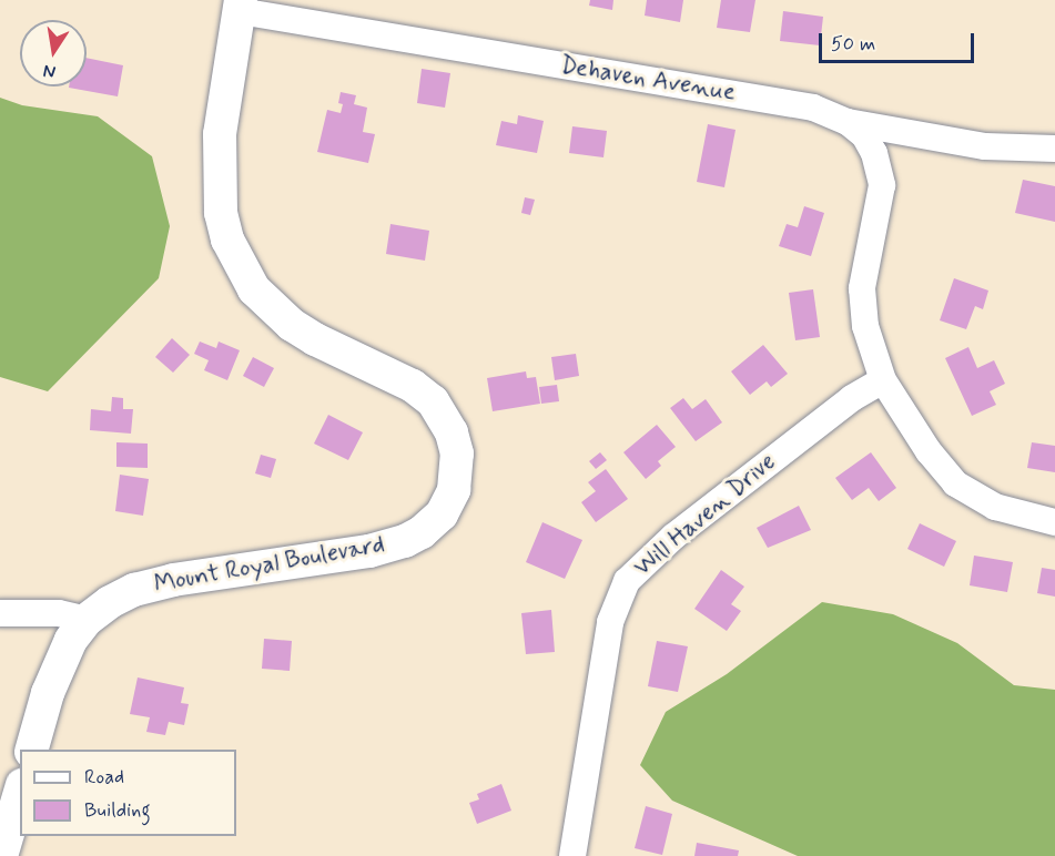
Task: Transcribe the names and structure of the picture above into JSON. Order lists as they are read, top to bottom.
{
  "streets": {
    "main road": ["Mount Royal Boulevard"],
    "street": ["Dehaven Avenue", "Will Haven Drive"]
  },
  "crossings": [
    ["Dehaven Avenue", "Mount Royal Boulevard"]
  ],
  "legend": ["Road", "Building"],
  "scale_bar": "50 m",
  "north": "bottom"
}
